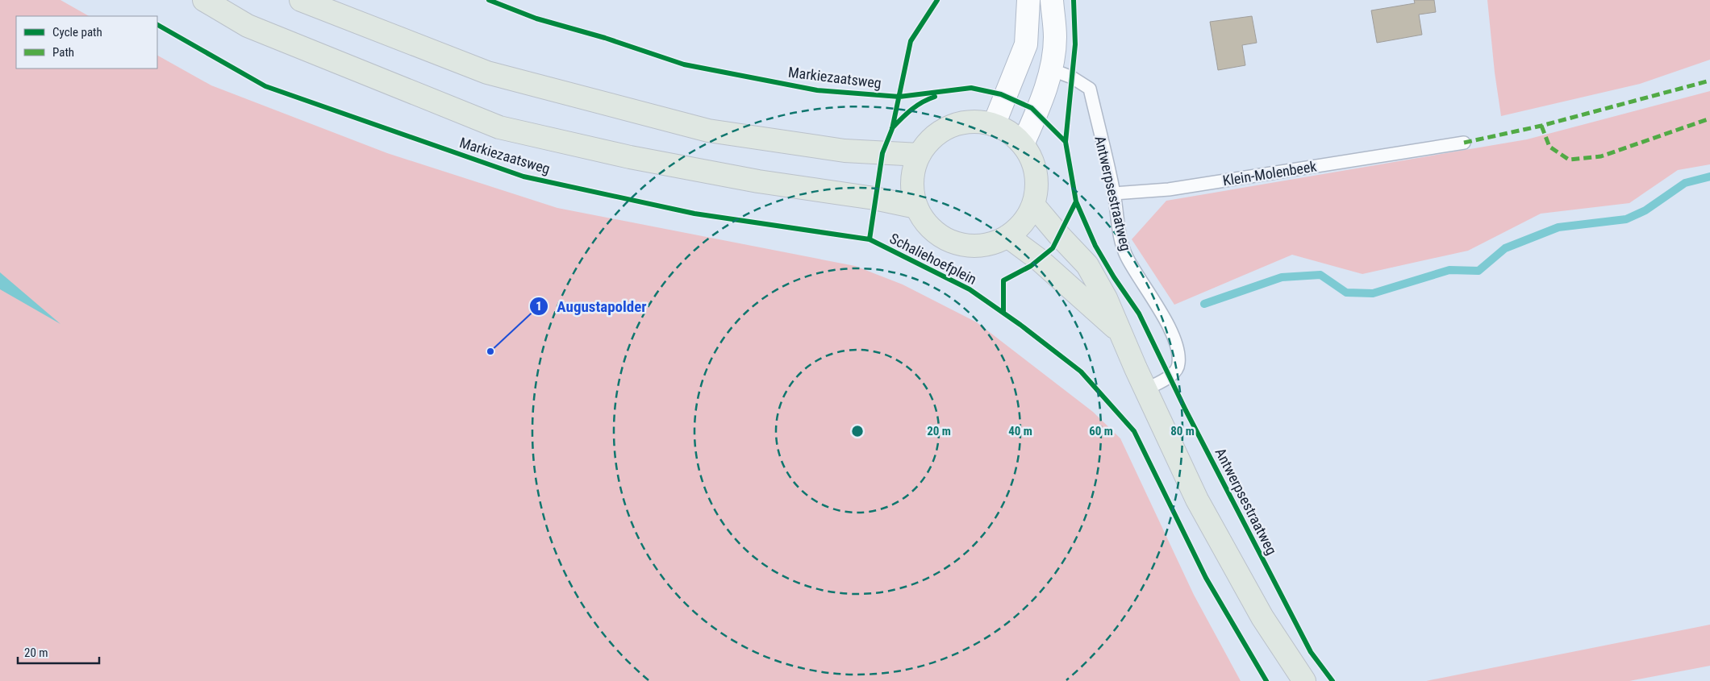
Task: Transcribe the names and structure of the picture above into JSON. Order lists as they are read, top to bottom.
{
  "streets": {
    "main road": ["Markiezaatsweg", "Schaliehoefplein"],
    "lane": ["Klein-Molenbeek", "Antwerpsestraatweg"]
  },
  "crossings": [
    ["Markiezaatsweg", "Schaliehoefplein"],
    ["Klein-Molenbeek", "Antwerpsestraatweg"]
  ],
  "places": ["Augustapolder"],
  "legend": ["Cycle path", "Path"],
  "scale_bar": "20 m",
  "rings": [
    "20 m",
    "40 m",
    "60 m",
    "80 m"
  ]
}
